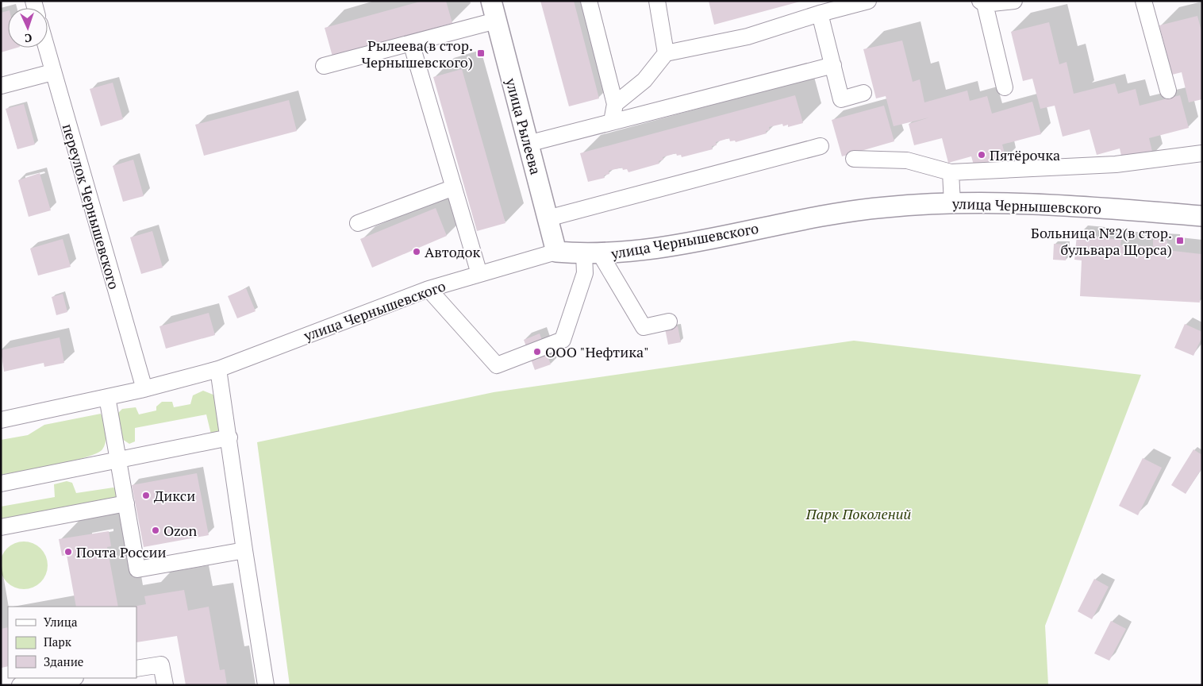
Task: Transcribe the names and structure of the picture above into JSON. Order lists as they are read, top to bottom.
{
  "streets": {
    "main road": ["улица Рылеева", "улица Чернышевского"],
    "street": ["переулок Чернышевского"]
  },
  "crossings": [
    ["улица Рылеева", "улица Чернышевского"],
    ["улица Чернышевского", "переулок Чернышевского"]
  ],
  "parks": ["Парк Поколений"],
  "places": {
    "transit": ["Рылеева(в стор. Чернышевского)", "Больница №2(в стор. бульвара Щорса)"],
    "other": [
      "Пятёрочка",
      "Автодок",
      "ООО \"Нефтика\"",
      "Дикси",
      "Ozon",
      "Почта России"
    ]
  },
  "legend": ["Улица", "Парк", "Здание"],
  "north": "bottom"
}
